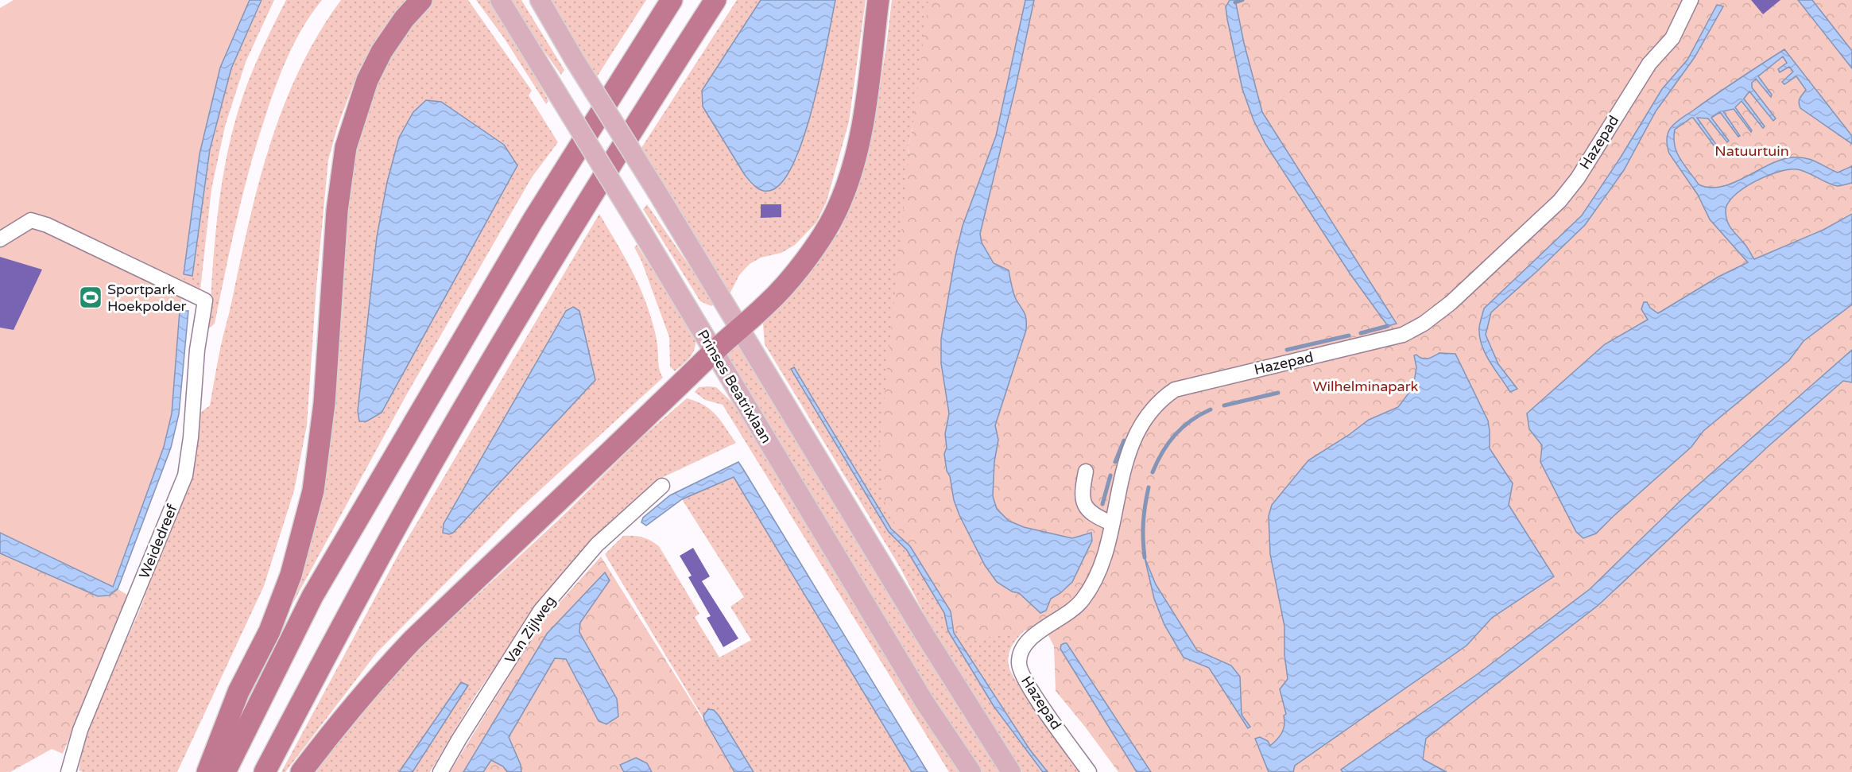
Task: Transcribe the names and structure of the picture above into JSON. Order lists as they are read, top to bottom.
{
  "streets": {
    "main road": ["Prinses Beatrixlaan"],
    "street": ["Hazepad", "Weidedreef", "Van Zijlweg"]
  },
  "parks": ["Natuurtuin", "Wilhelminapark"],
  "places": {
    "sports": ["Sportpark Hoekpolder"]
  }
}
